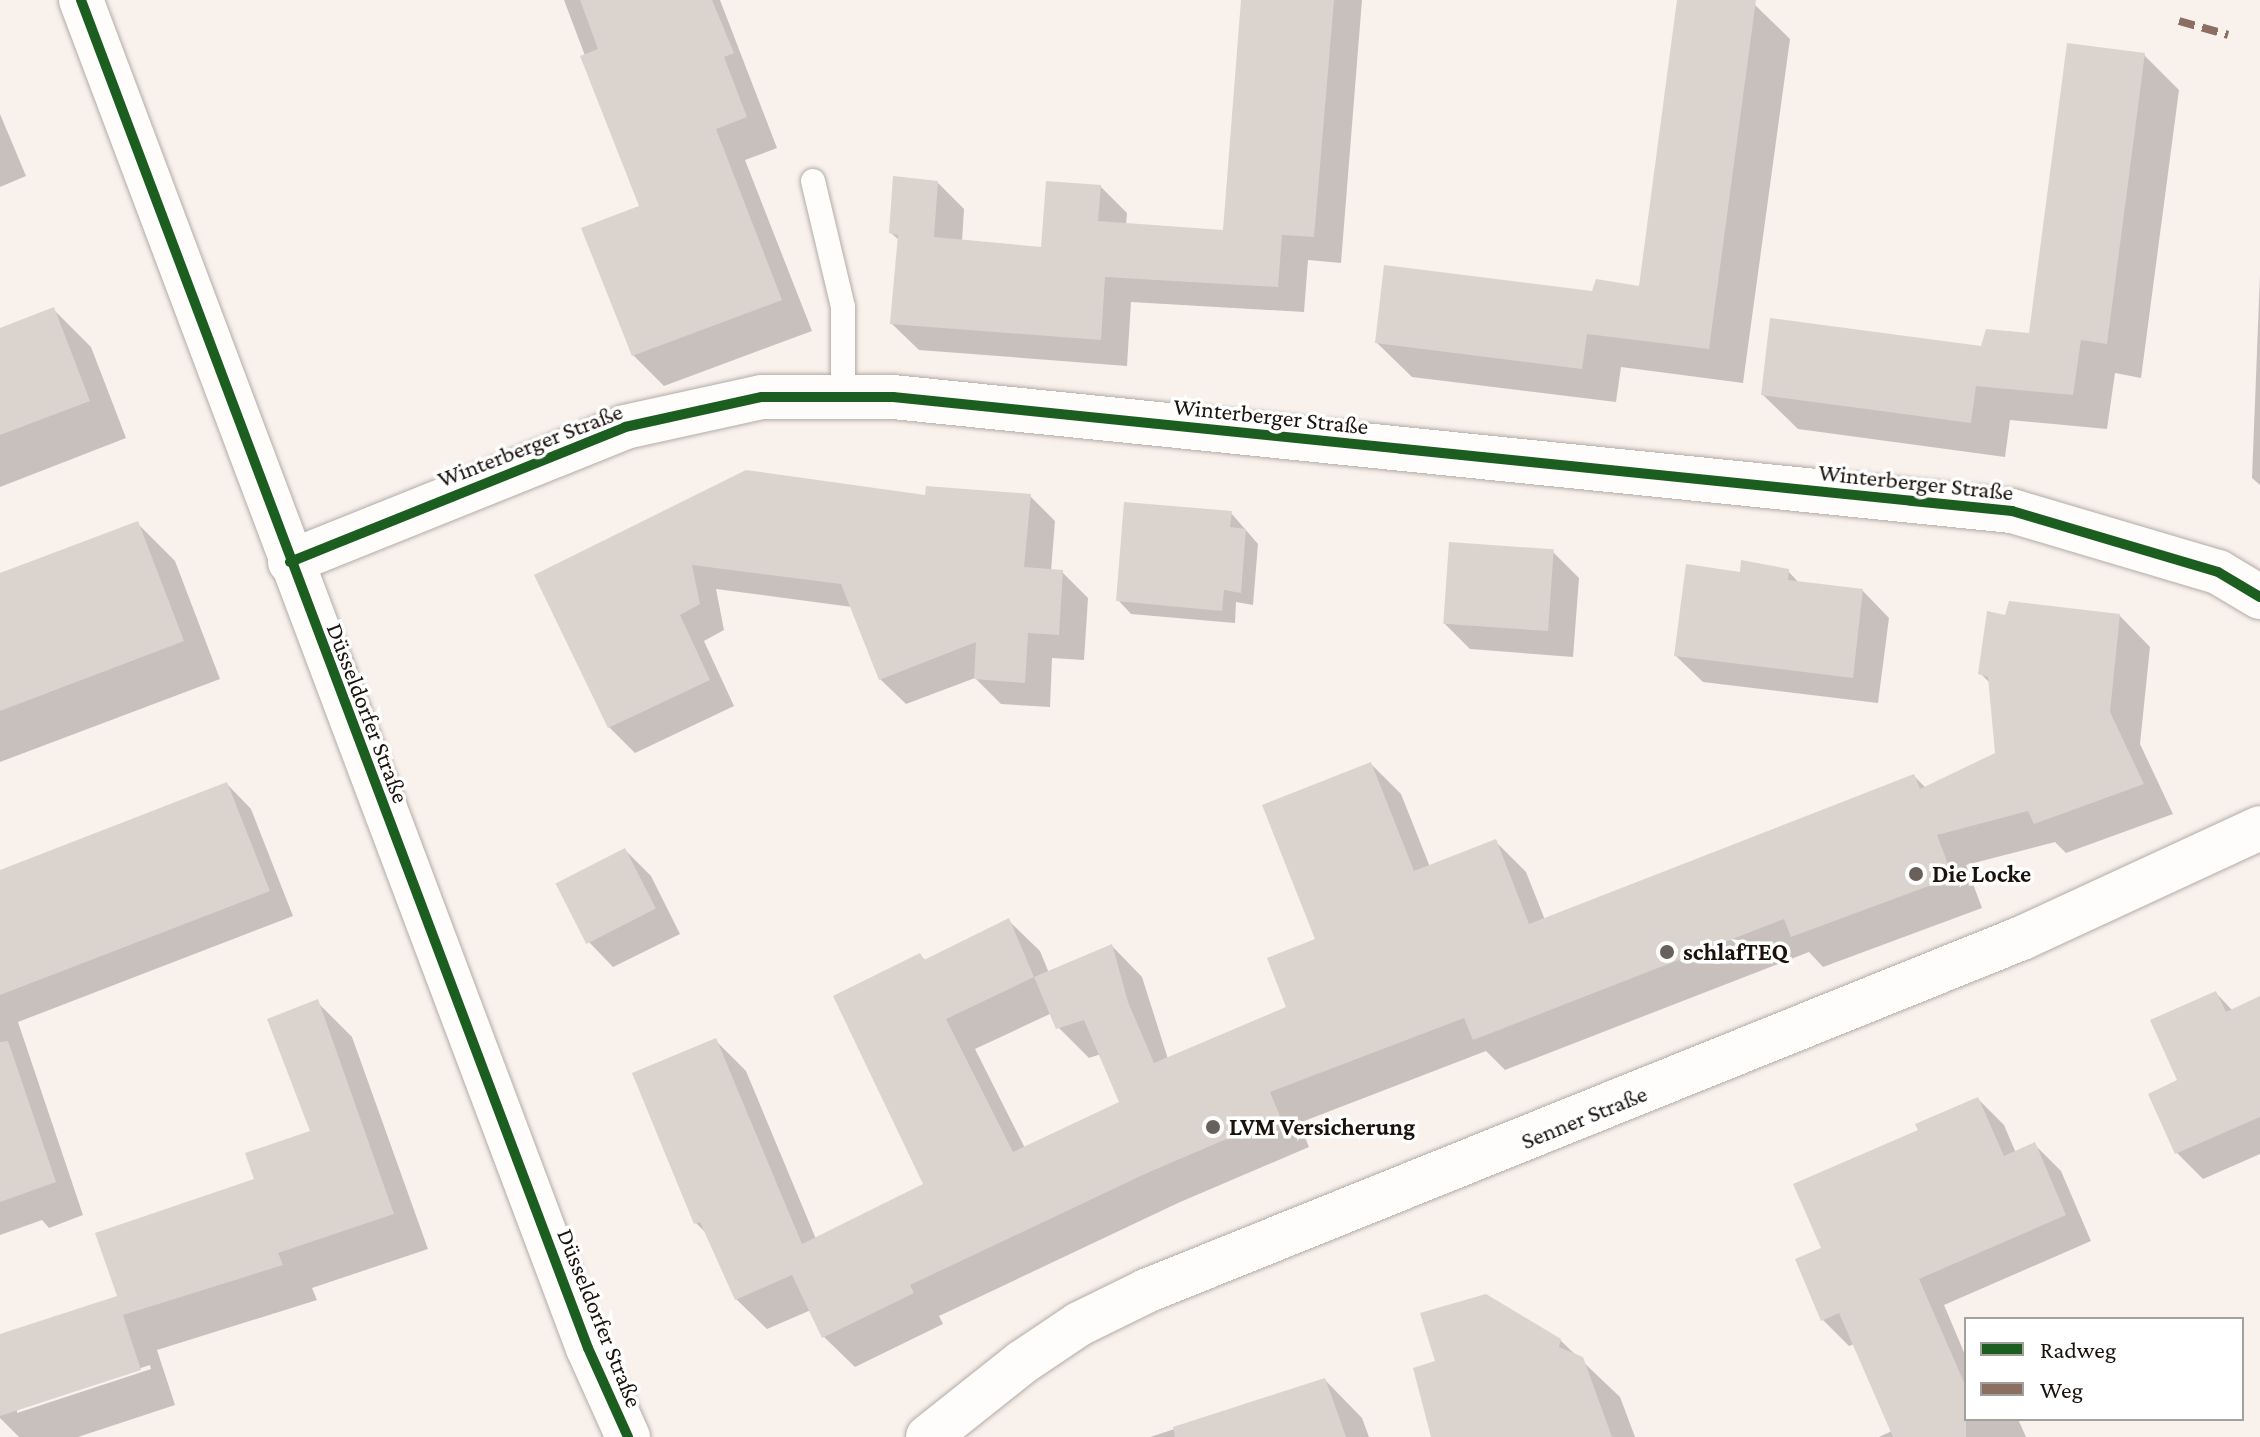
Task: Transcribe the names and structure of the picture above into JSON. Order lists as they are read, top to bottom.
{
  "streets": {
    "street": ["Winterberger Straße", "Düsseldorfer Straße", "Senner Straße"]
  },
  "crossings": [
    ["Winterberger Straße", "Düsseldorfer Straße"]
  ],
  "places": ["Die Locke", "schlafTEQ", "LVM Versicherung"],
  "legend": ["Radweg", "Weg"]
}
